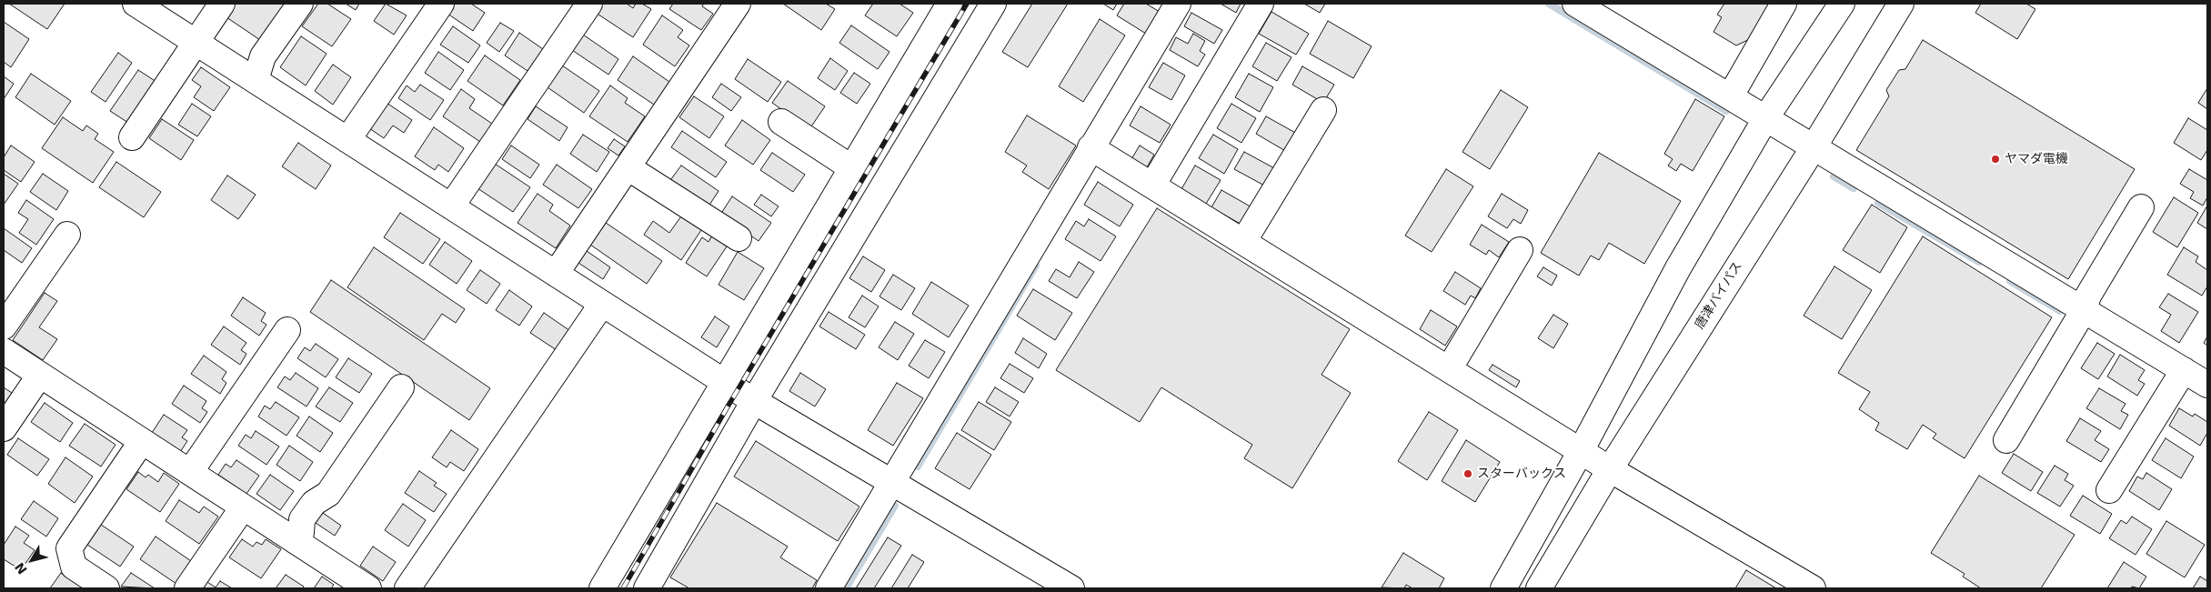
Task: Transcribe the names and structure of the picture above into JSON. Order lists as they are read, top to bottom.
{
  "streets": {
    "main road": ["唐津バイパス"]
  },
  "places": ["ヤマダ電機", "スターバックス"],
  "north": "bottom left"
}
